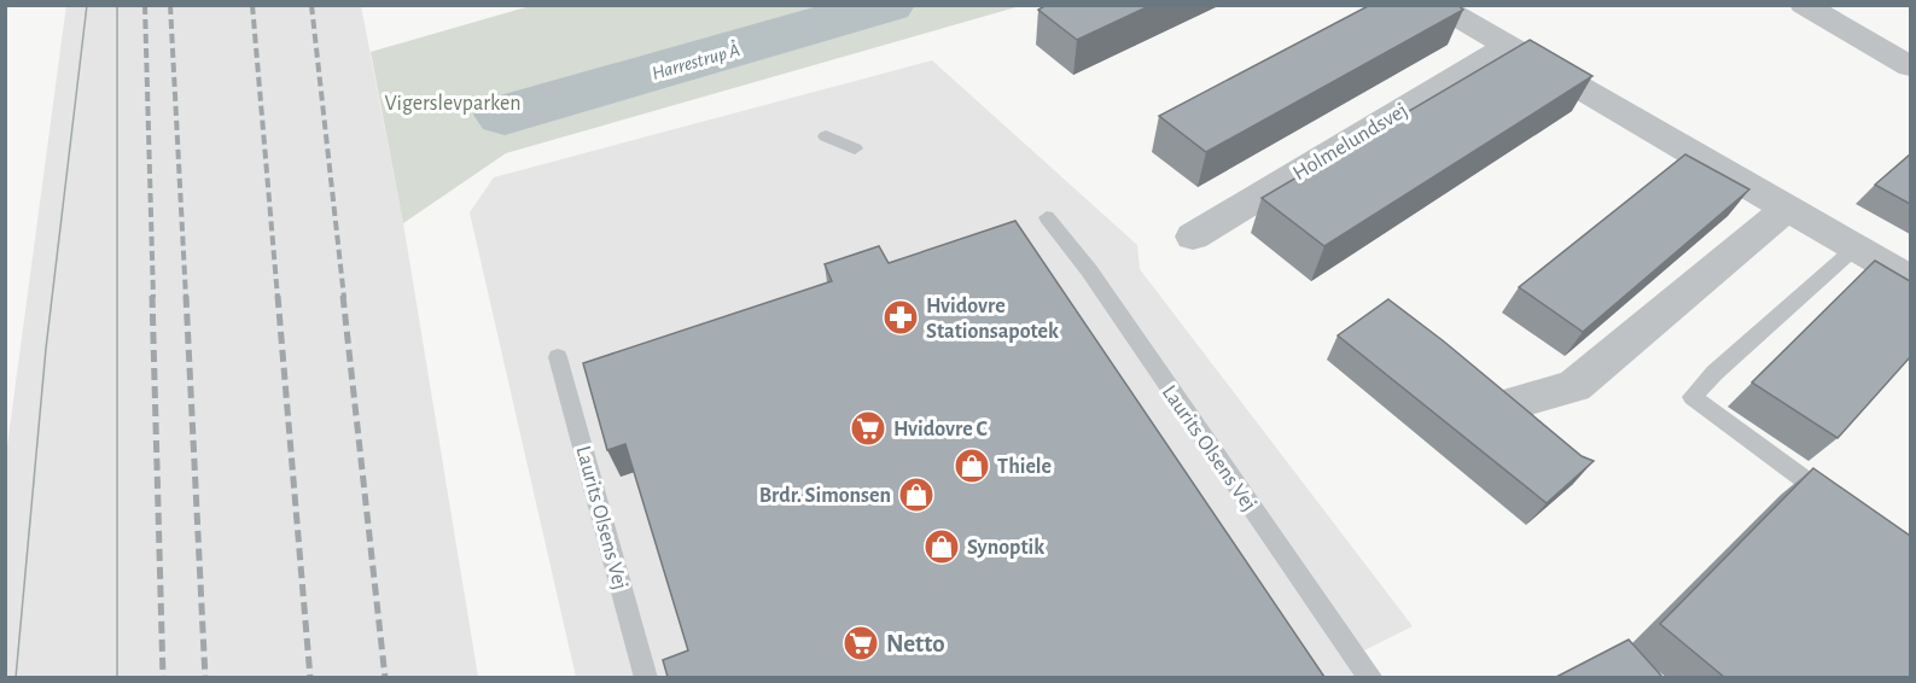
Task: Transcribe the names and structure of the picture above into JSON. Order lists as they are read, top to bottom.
{
  "streets": {
    "street": ["Holmelundsvej"],
    "lane": ["Laurits Olsens Vej"]
  },
  "water": ["Harrestrup Å"],
  "parks": ["Vigerslevparken"],
  "places": {
    "pharmacy": ["Hvidovre Stationsapotek"],
    "supermarket": ["Hvidovre C", "Netto"],
    "shop": ["Thiele", "Brdr. Simonsen", "Synoptik"]
  }
}
